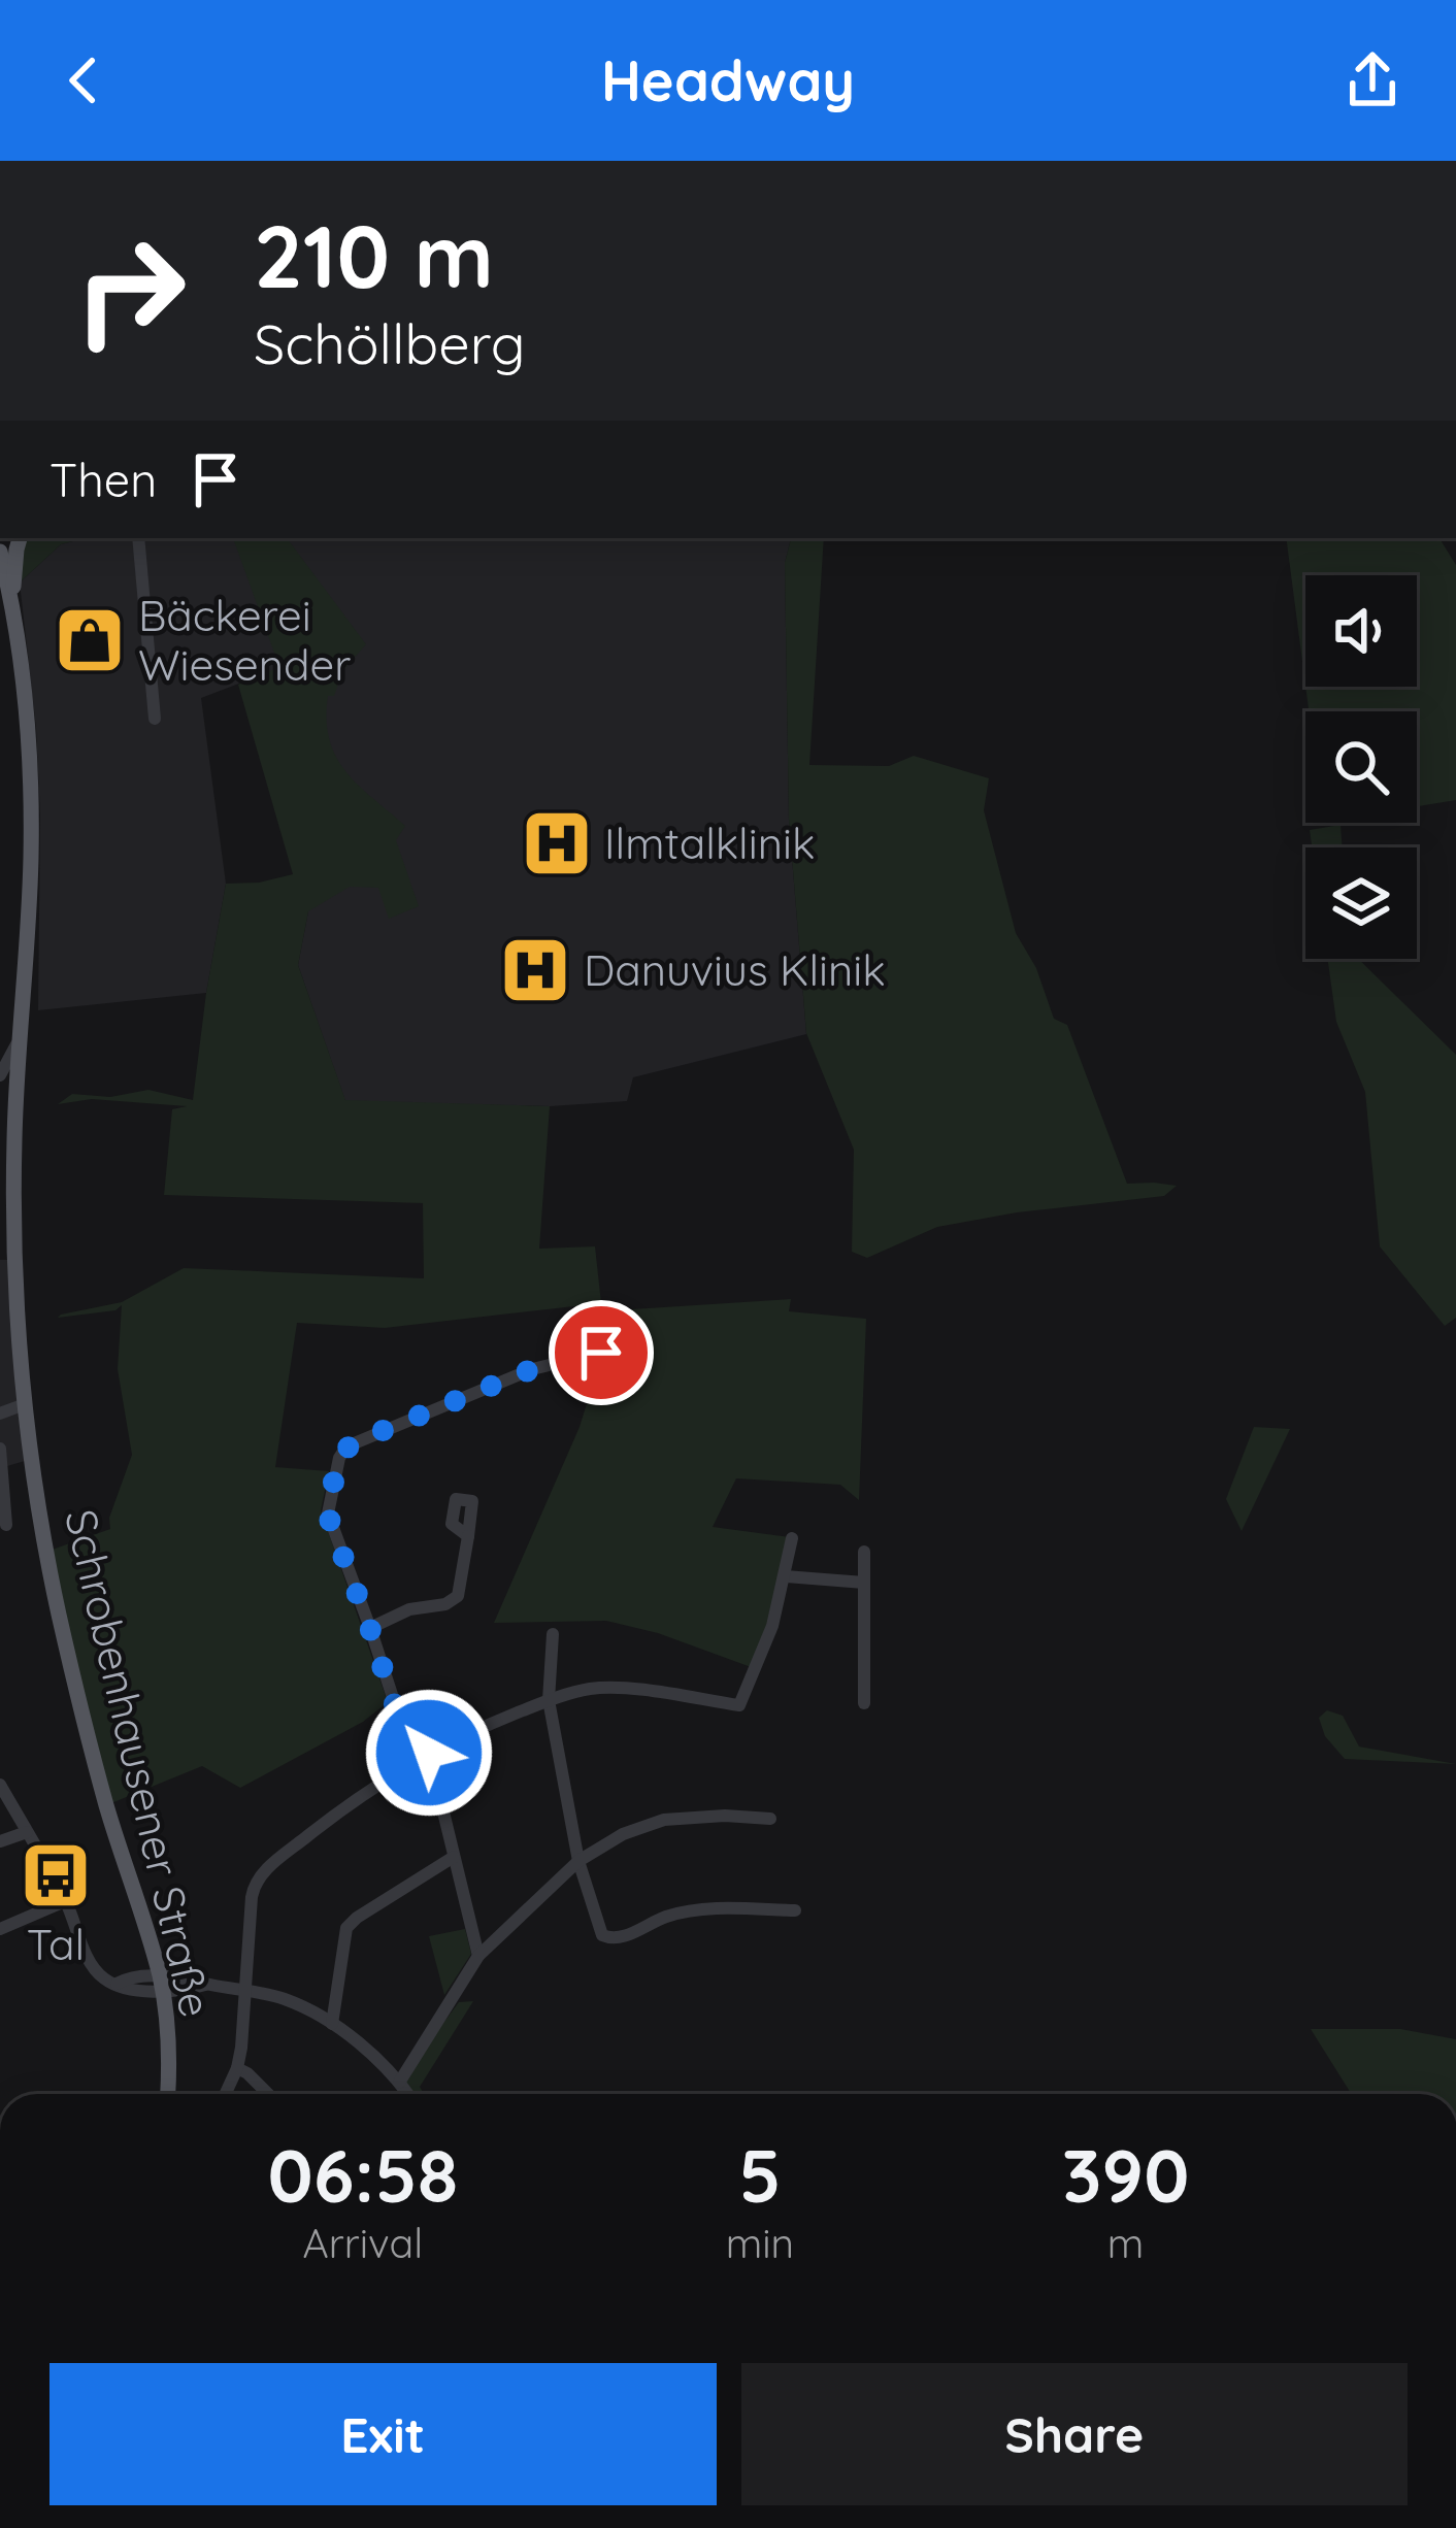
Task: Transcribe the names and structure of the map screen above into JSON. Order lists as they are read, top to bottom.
{
  "streets": {
    "main road": ["Schrobenhausener Straße"]
  },
  "places": {
    "shop": ["Bäckerei Wiesender"],
    "hospital": ["Ilmtalklinik", "Danuvius Klinik"],
    "bus stop": ["Tal"]
  },
  "page": {
    "header": "Headway",
    "turn": ["210 m", "Schöllberg"],
    "then": "Then",
    "eta": [
      "06:58",
      "Arrival",
      "5",
      "min",
      "390",
      "m"
    ],
    "buttons": ["Exit", "Share"]
  }
}
